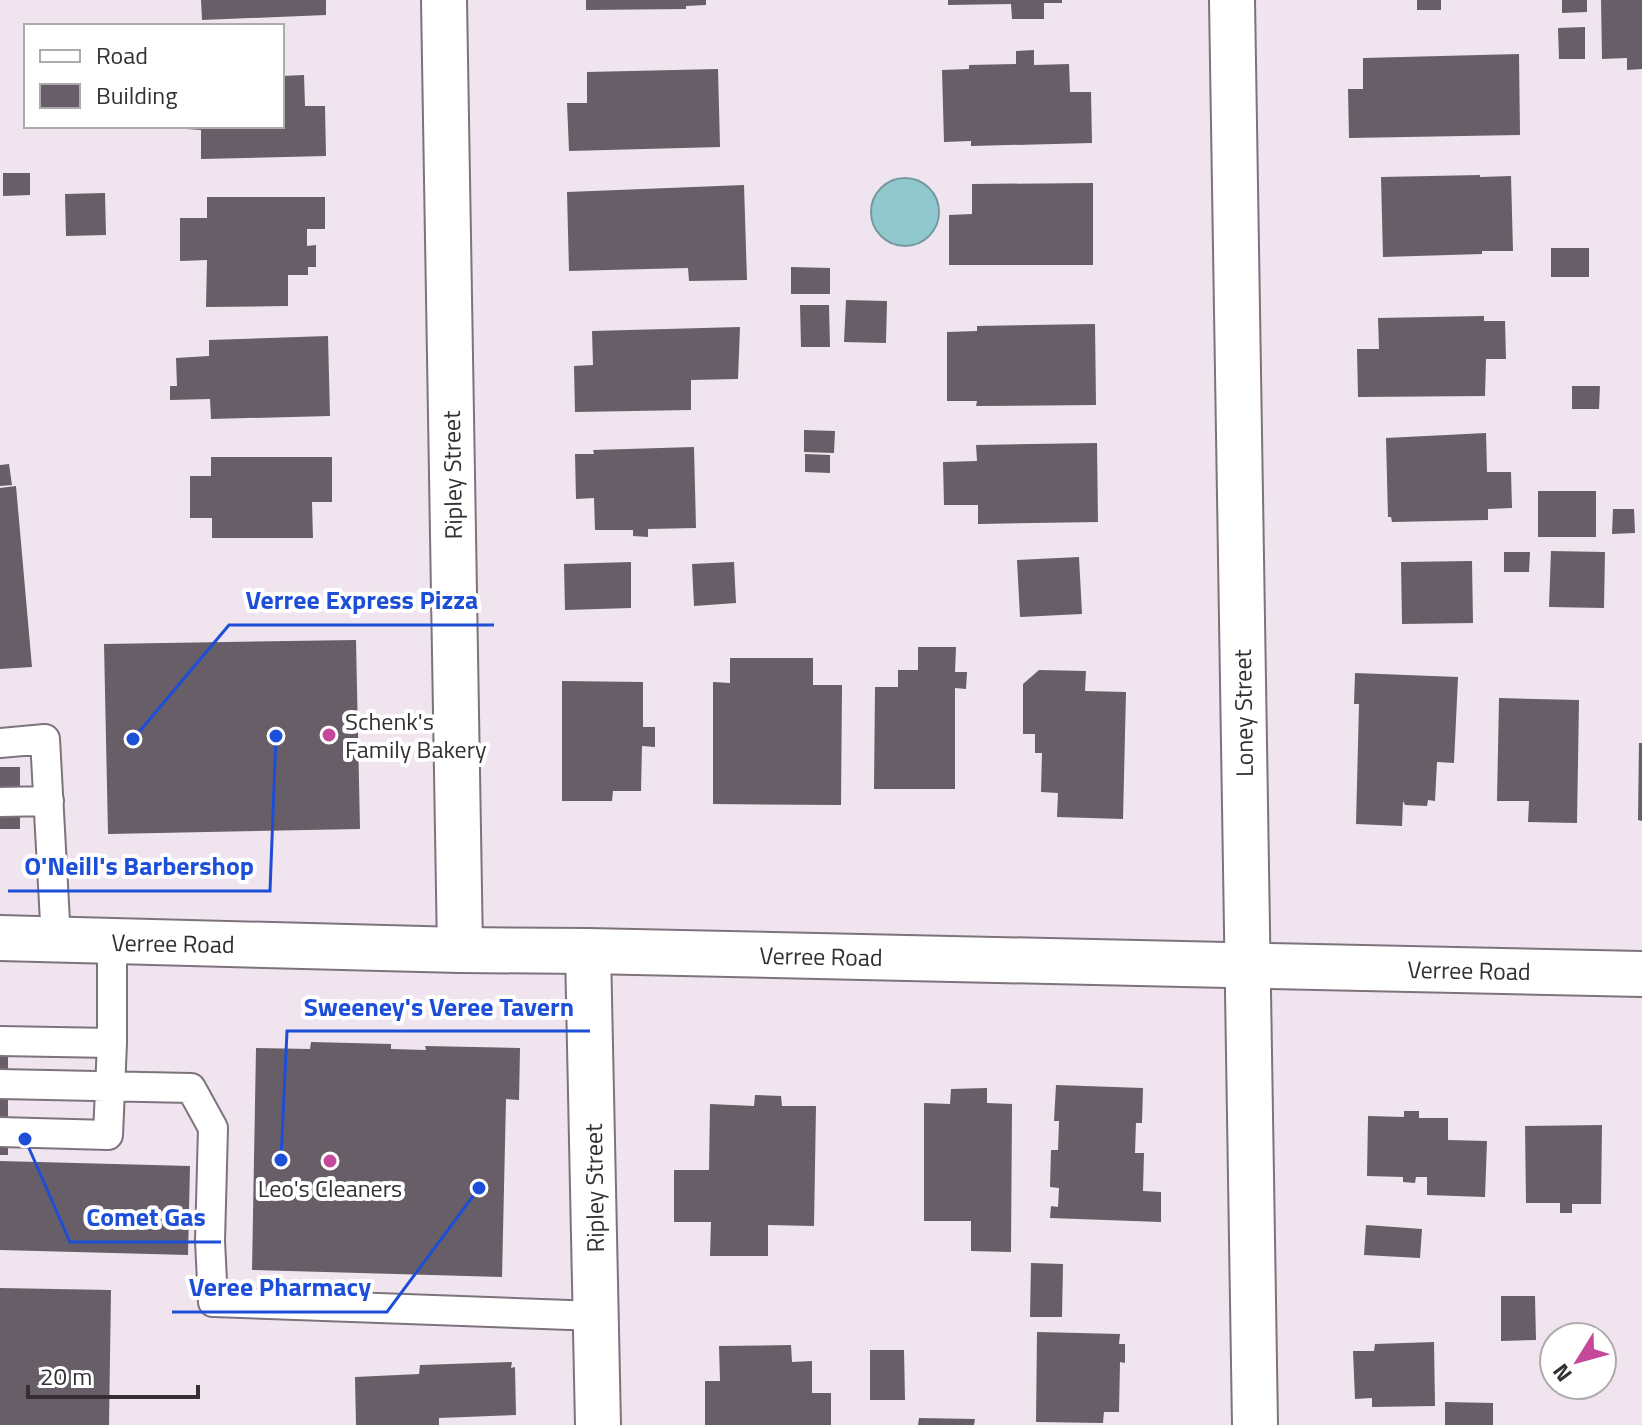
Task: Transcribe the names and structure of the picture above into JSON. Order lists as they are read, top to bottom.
{
  "streets": {
    "street": ["Ripley Street", "Loney Street", "Verree Road"]
  },
  "crossings": [
    ["Ripley Street", "Verree Road"],
    ["Loney Street", "Verree Road"]
  ],
  "places": [
    "Schenk's Family Bakery",
    "O'Neill's Barbershop",
    "Verree Express Pizza",
    "Comet Gas",
    "Sweeney's Veree Tavern",
    "Leo's Cleaners",
    "Veree Pharmacy"
  ],
  "legend": ["Road", "Building"],
  "scale_bar": "20 m",
  "north": "bottom left"
}
